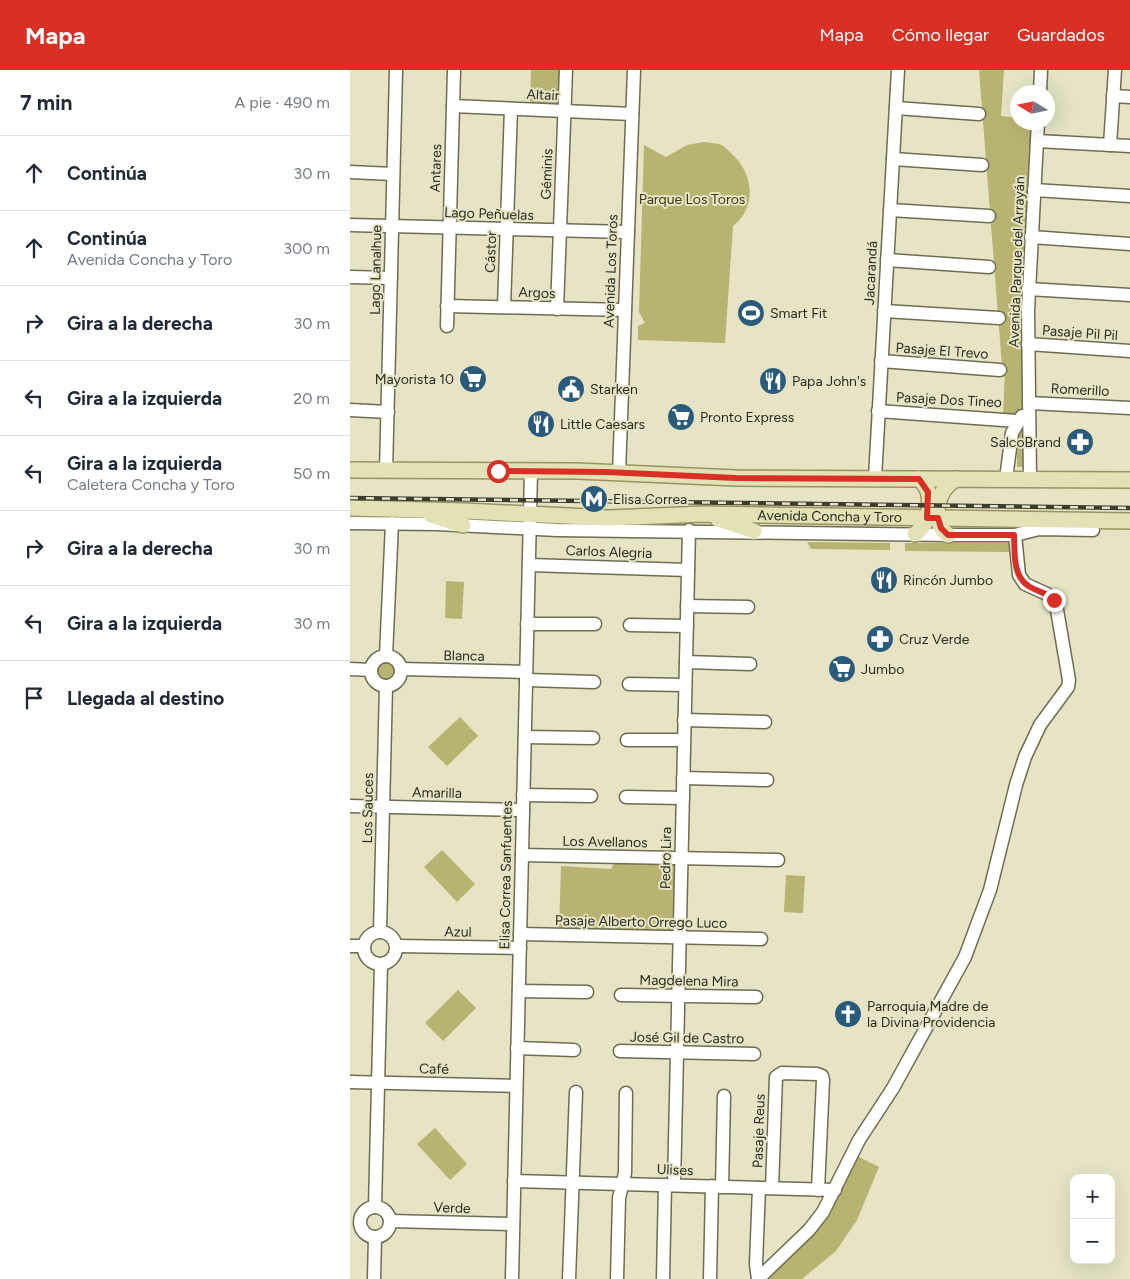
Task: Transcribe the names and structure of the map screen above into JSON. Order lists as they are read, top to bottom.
{
  "streets": {
    "main road": ["Avenida Concha y Toro"],
    "street": [
      "Altair",
      "Antares",
      "Géminis",
      "Lago Peñuelas",
      "Cástor",
      "Avenida Parque del Arrayán",
      "Lago Lanalhue",
      "Avenida Los Toros",
      "Jacarandá",
      "Argos",
      "Pasaje Pil Pil",
      "Pasaje El Trevo",
      "Romerillo",
      "Pasaje Dos Tineo",
      "Carlos Alegria",
      "Blanca",
      "Amarilla",
      "Los Sauces",
      "Los Avellanos",
      "Pedro Lira",
      "Elisa Correa Sanfuentes",
      "Pasaje Alberto Orrego Luco",
      "Azul",
      "Magdelena Mira",
      "José Gil de Castro",
      "Café",
      "Pasaje Reus",
      "Ulises",
      "Verde"
    ]
  },
  "crossings": [
    ["Altair", "Antares"],
    ["Altair", "Géminis"],
    ["Altair", "Cástor"],
    ["Altair", "Avenida Los Toros"],
    ["Antares", "Lago Peñuelas"],
    ["Antares", "Argos"],
    ["Géminis", "Lago Peñuelas"],
    ["Géminis", "Argos"],
    ["Lago Peñuelas", "Cástor"],
    ["Lago Peñuelas", "Lago Lanalhue"],
    ["Lago Peñuelas", "Avenida Los Toros"],
    ["Cástor", "Argos"],
    ["Avenida Parque del Arrayán", "Pasaje Pil Pil"],
    ["Avenida Parque del Arrayán", "Romerillo"],
    ["Avenida Los Toros", "Argos"],
    ["Jacarandá", "Pasaje El Trevo"],
    ["Jacarandá", "Pasaje Dos Tineo"],
    ["Avenida Concha y Toro", "Elisa Correa Sanfuentes"],
    ["Carlos Alegria", "Pedro Lira"],
    ["Carlos Alegria", "Elisa Correa Sanfuentes"],
    ["Blanca", "Los Sauces"],
    ["Blanca", "Elisa Correa Sanfuentes"],
    ["Amarilla", "Los Sauces"],
    ["Amarilla", "Elisa Correa Sanfuentes"],
    ["Los Sauces", "Azul"],
    ["Los Avellanos", "Pedro Lira"],
    ["Los Avellanos", "Elisa Correa Sanfuentes"],
    ["Pedro Lira", "Pasaje Alberto Orrego Luco"],
    ["Pedro Lira", "Magdelena Mira"],
    ["Pedro Lira", "José Gil de Castro"],
    ["Pedro Lira", "Ulises"],
    ["Elisa Correa Sanfuentes", "Pasaje Alberto Orrego Luco"],
    ["Elisa Correa Sanfuentes", "Azul"],
    ["Elisa Correa Sanfuentes", "Café"],
    ["Elisa Correa Sanfuentes", "Ulises"],
    ["Elisa Correa Sanfuentes", "Verde"],
    ["Pasaje Reus", "Ulises"]
  ],
  "parks": ["Parque Los Toros"],
  "places": {
    "sports": ["Smart Fit"],
    "supermarket": ["Mayorista 10", "Pronto Express", "Jumbo"],
    "restaurant": ["Papa John's", "Little Caesars", "Rincón Jumbo"],
    "public building": ["Starken"],
    "pharmacy": ["SalcoBrand", "Cruz Verde"],
    "metro station": ["Elisa Correa"],
    "church": ["Parroquia Madre de la Divina Providencia"]
  },
  "north": "left",
  "page": {
    "header": "Mapa",
    "nav": ["Mapa", "Cómo llegar", "Guardados"],
    "heading": ["7 min", "A pie · 490 m"],
    "list": [
      ["Continúa", "30 m"],
      ["Continúa", "Avenida Concha y Toro", "300 m"],
      ["Gira a la derecha", "30 m"],
      ["Gira a la izquierda", "20 m"],
      ["Gira a la izquierda", "Caletera Concha y Toro", "50 m"],
      ["Gira a la derecha", "30 m"],
      ["Gira a la izquierda", "30 m"],
      "Llegada al destino"
    ],
    "map_buttons": ["+", "−"]
  }
}
